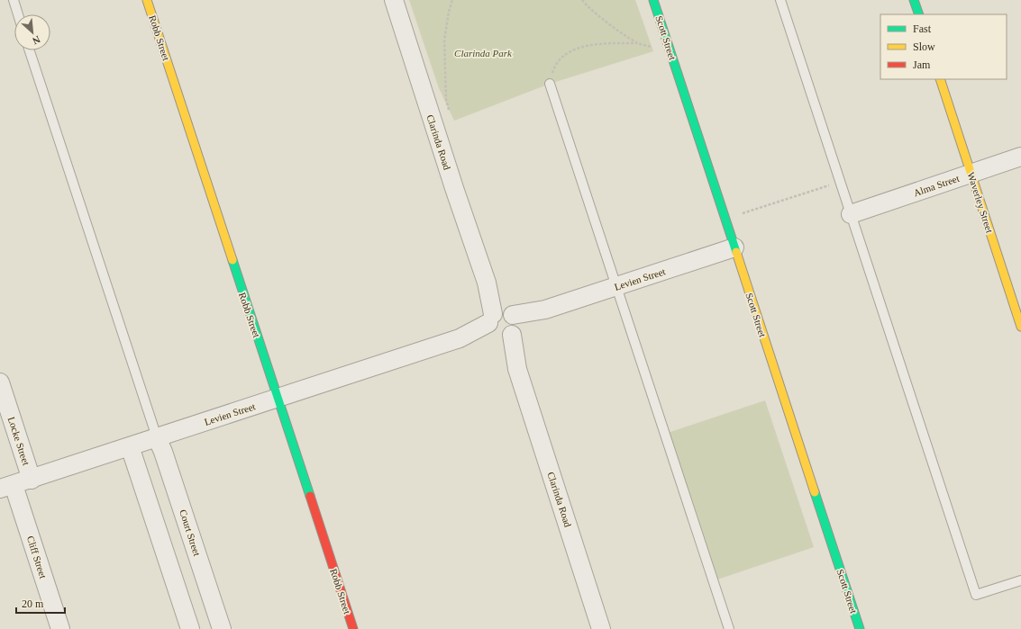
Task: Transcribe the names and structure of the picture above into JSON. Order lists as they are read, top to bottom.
{
  "streets": {
    "street": [
      "Robb Street",
      "Scott Street",
      "Clarinda Road",
      "Alma Street",
      "Waverley Street",
      "Levien Street",
      "Locke Street",
      "Court Street",
      "Cliff Street"
    ]
  },
  "crossings": [
    ["Robb Street", "Levien Street"],
    ["Scott Street", "Levien Street"],
    ["Clarinda Road", "Levien Street"],
    ["Alma Street", "Waverley Street"],
    ["Levien Street", "Locke Street"],
    ["Levien Street", "Court Street"],
    ["Levien Street", "Cliff Street"]
  ],
  "parks": ["Clarinda Park"],
  "legend": ["Fast", "Slow", "Jam"],
  "scale_bar": "20 m",
  "north": "bottom right"
}
